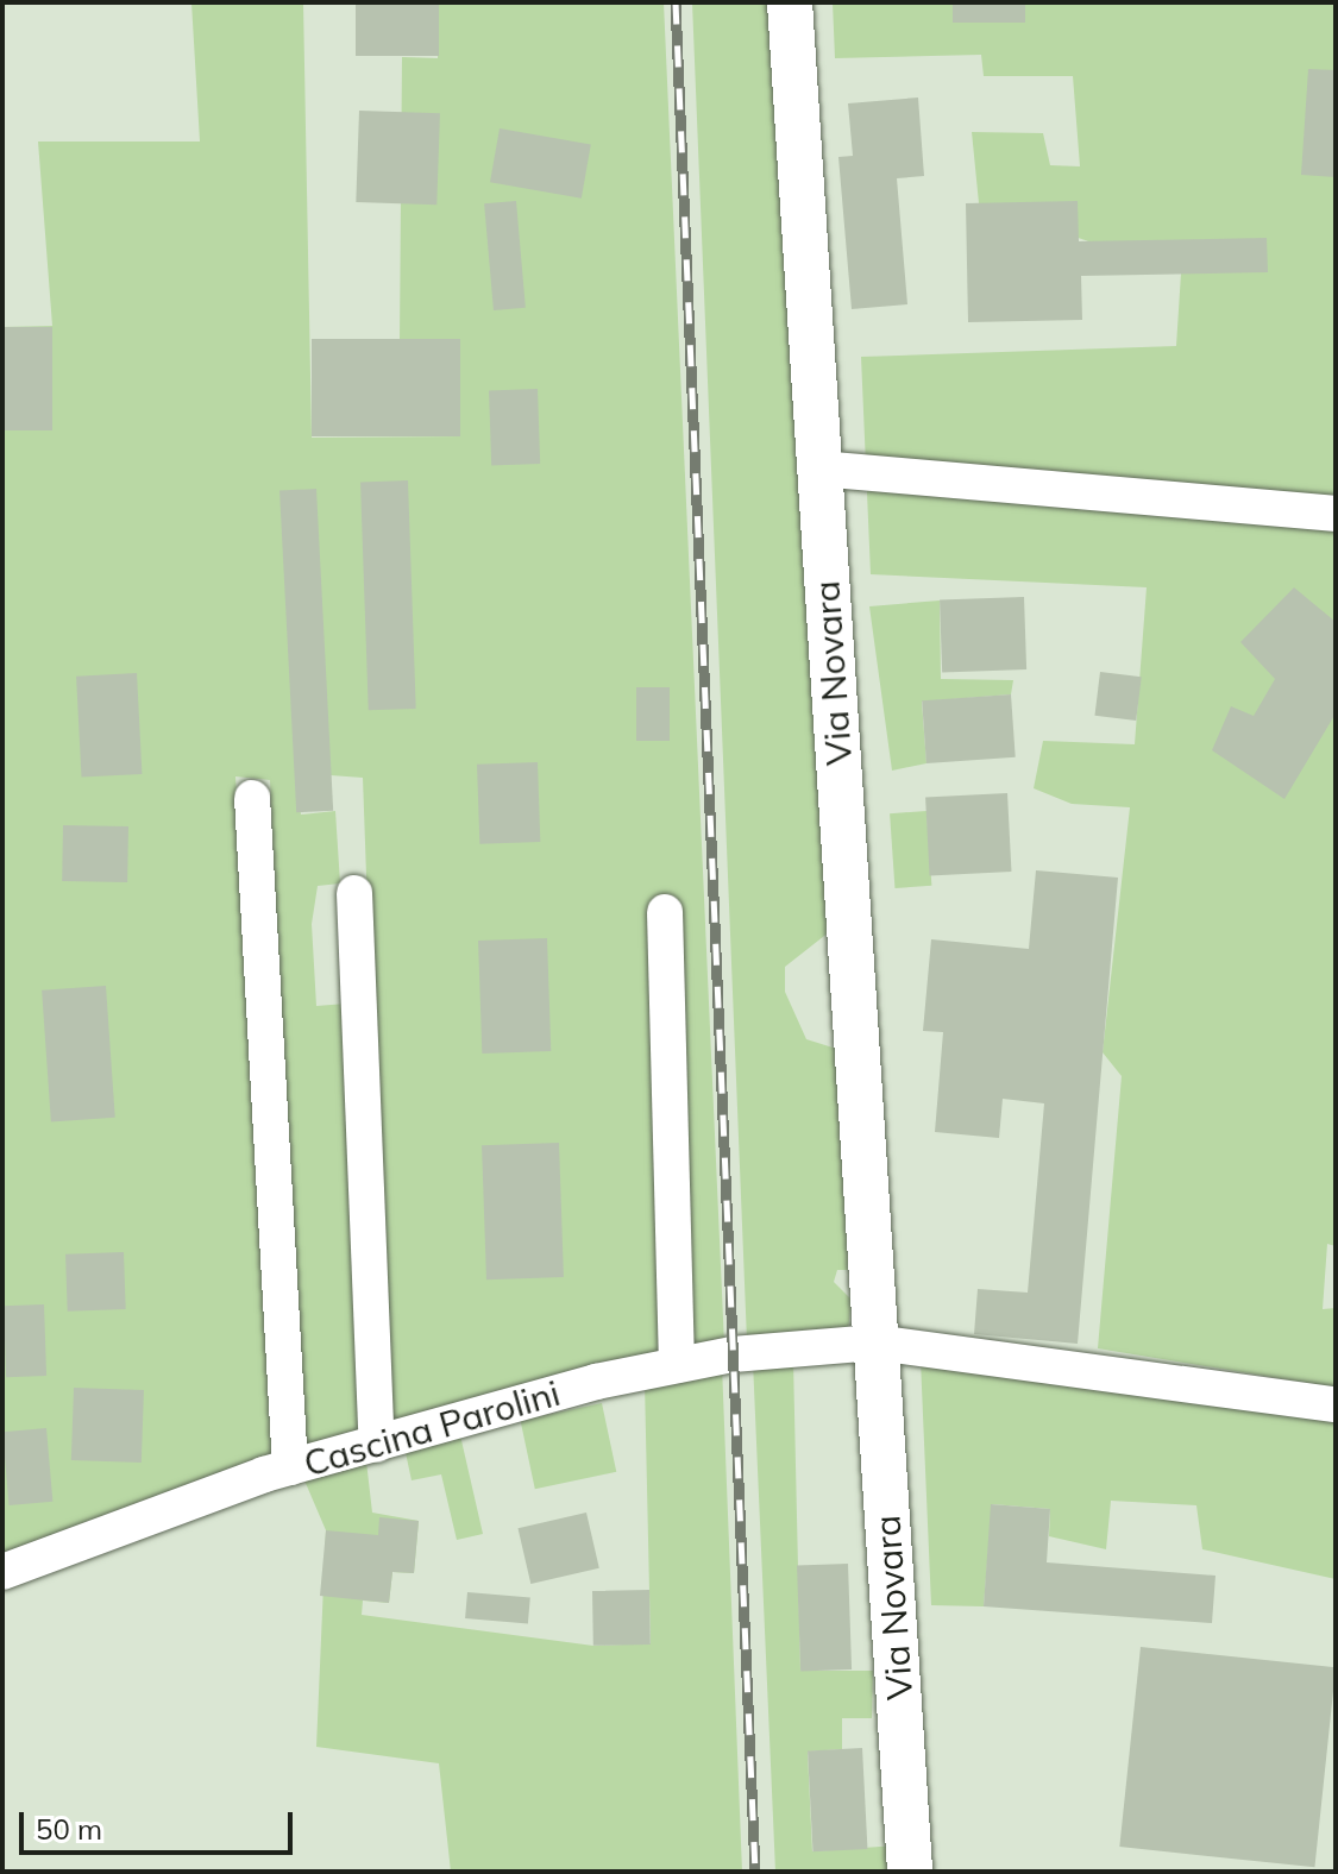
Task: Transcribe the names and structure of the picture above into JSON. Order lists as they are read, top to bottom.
{
  "streets": {
    "main road": ["Via Novara"],
    "street": ["Cascina Parolini"]
  },
  "crossings": [
    ["Via Novara", "Cascina Parolini"]
  ],
  "scale_bar": "50 m"
}
